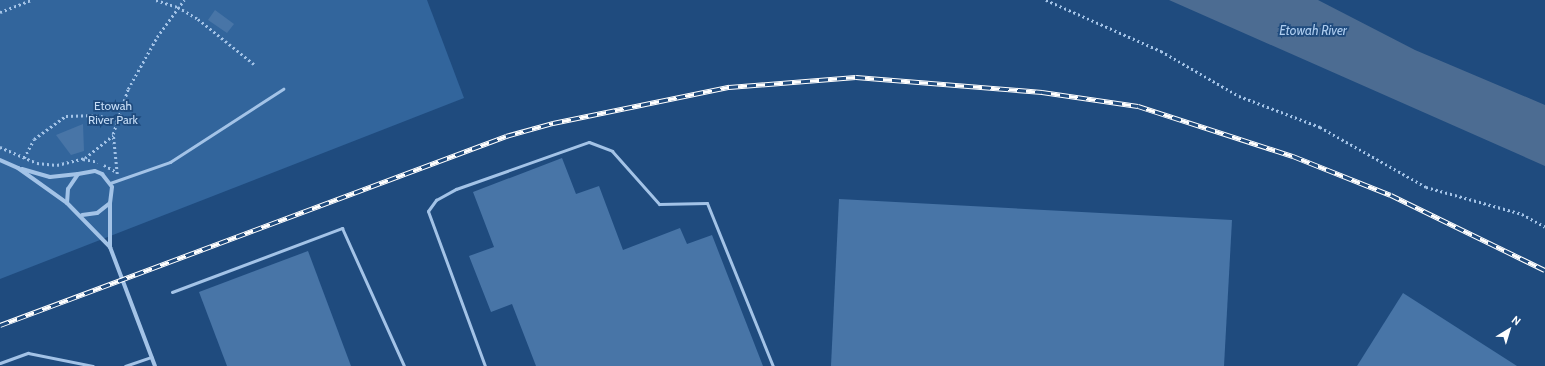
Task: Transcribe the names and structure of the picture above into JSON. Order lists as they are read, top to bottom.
{
  "water": ["Etowah River"],
  "parks": ["Etowah River Park"],
  "north": "top right"
}
